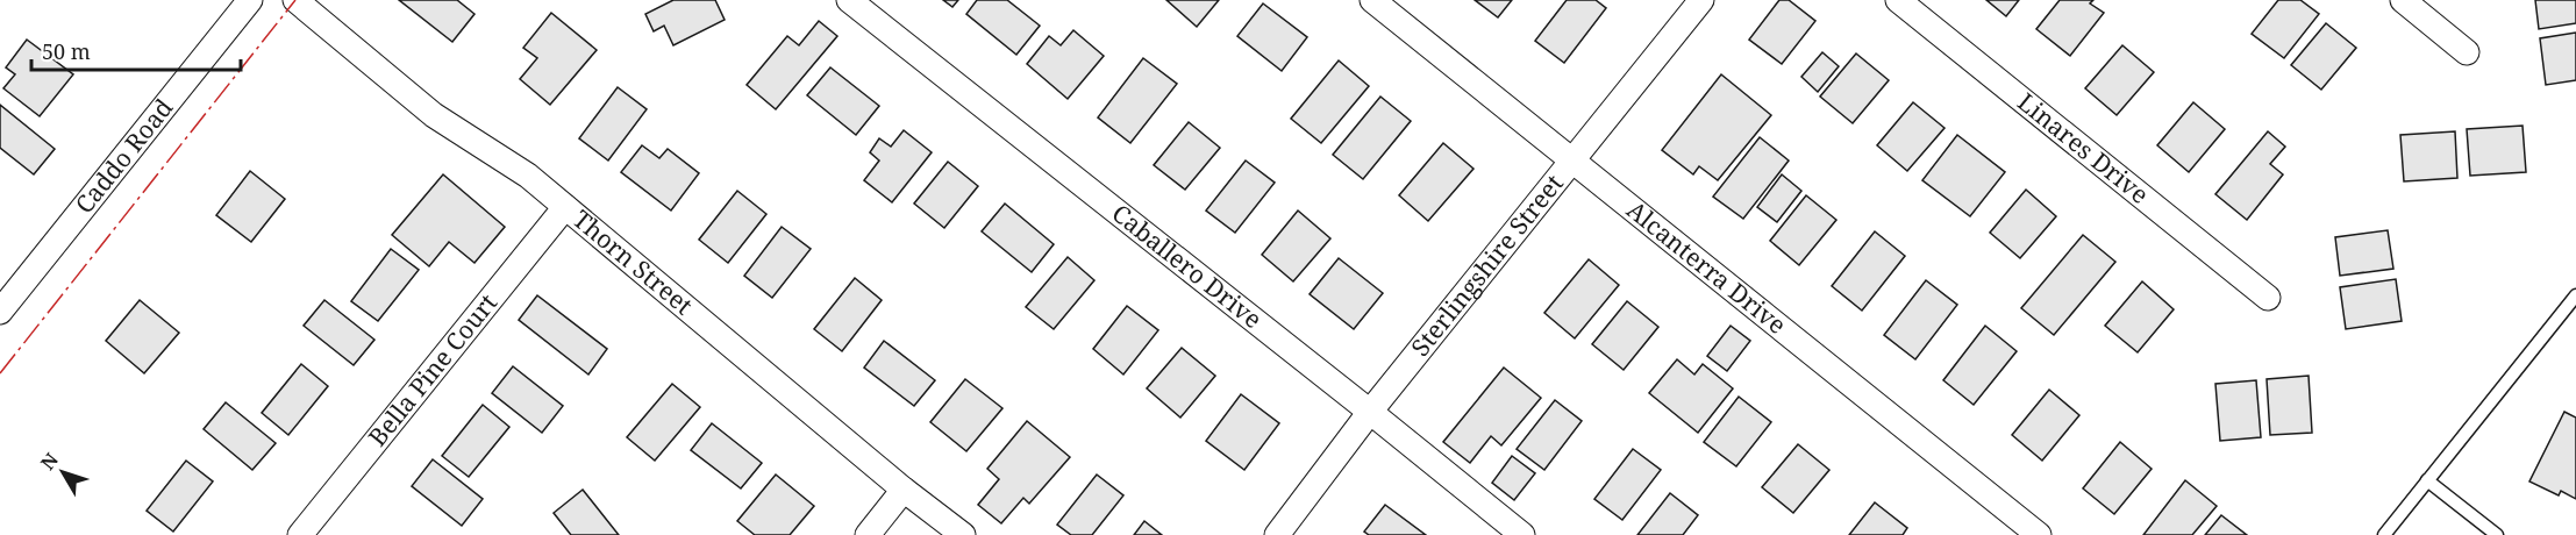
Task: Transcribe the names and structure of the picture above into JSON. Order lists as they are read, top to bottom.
{
  "streets": {
    "street": [
      "Linares Drive",
      "Caddo Road",
      "Thorn Street",
      "Caballero Drive",
      "Sterlingshire Street",
      "Alcanterra Drive",
      "Bella Pine Court"
    ]
  },
  "crossings": [
    ["Thorn Street", "Bella Pine Court"],
    ["Caballero Drive", "Sterlingshire Street"],
    ["Sterlingshire Street", "Alcanterra Drive"]
  ],
  "scale_bar": "50 m",
  "north": "top left"
}
